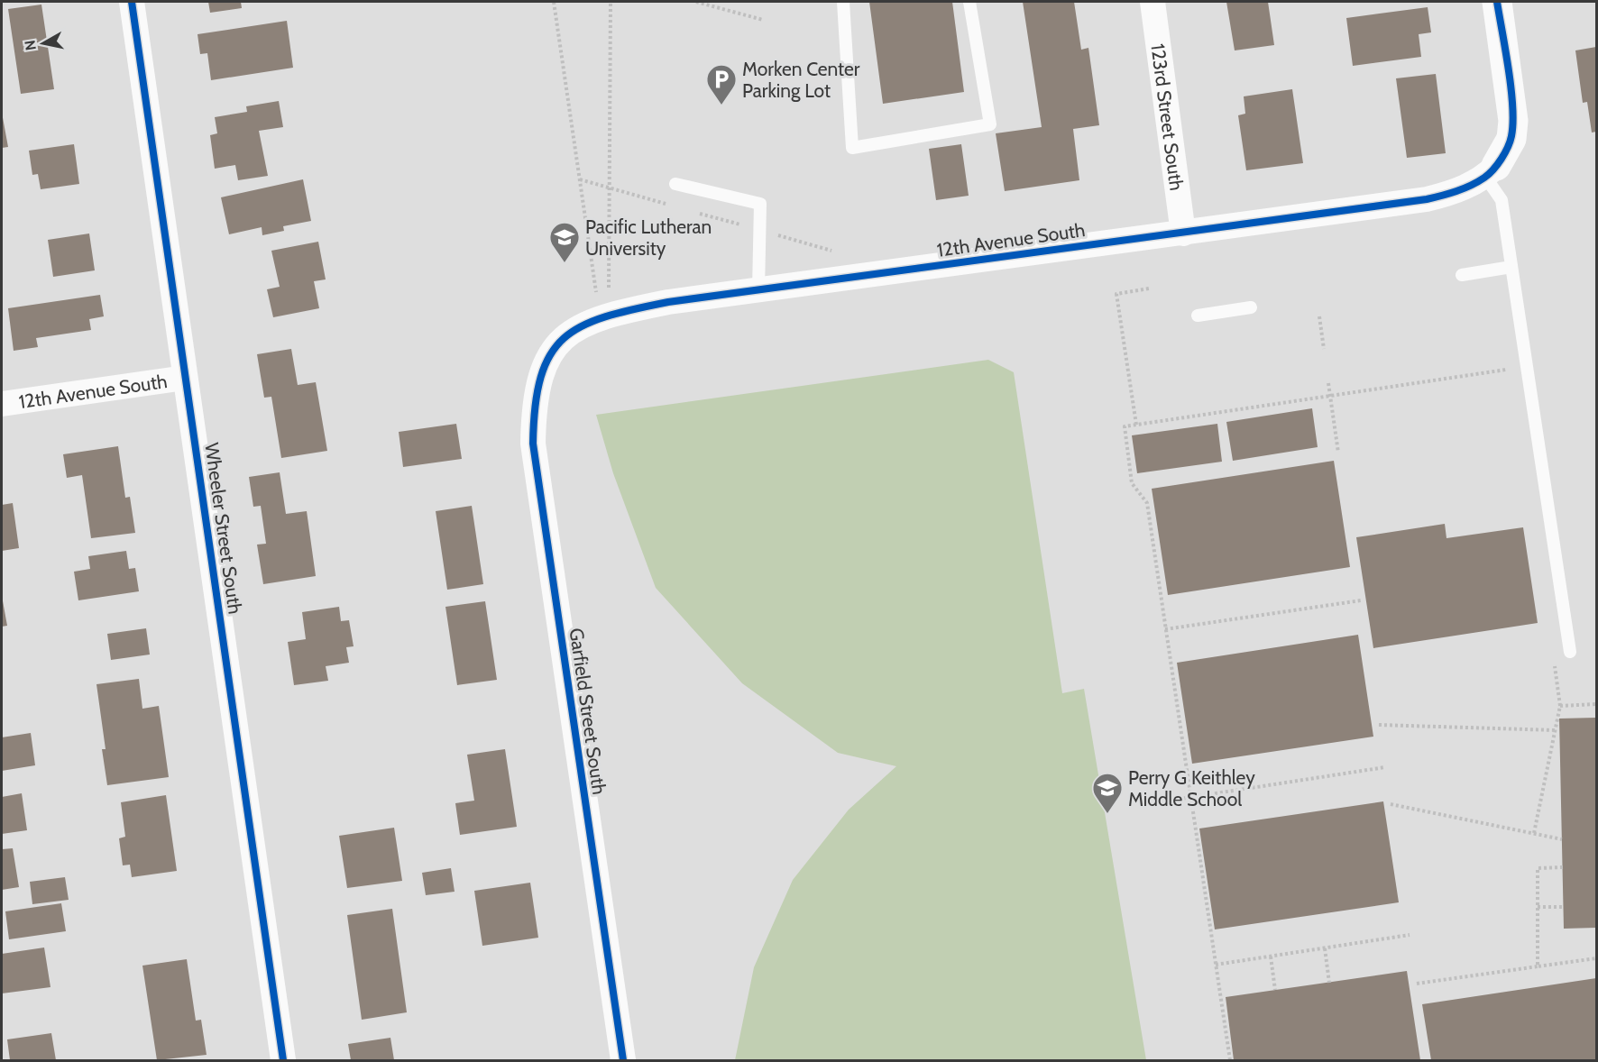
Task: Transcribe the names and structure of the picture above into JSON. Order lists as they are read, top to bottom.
{
  "streets": {
    "street": [
      "123rd Street South",
      "12th Avenue South",
      "Wheeler Street South",
      "Garfield Street South"
    ]
  },
  "crossings": [
    ["123rd Street South", "12th Avenue South"],
    ["12th Avenue South", "Wheeler Street South"],
    ["12th Avenue South", "Garfield Street South"]
  ],
  "places": {
    "parking": ["Morken Center Parking Lot"],
    "school or university": ["Pacific Lutheran University", "Perry G Keithley Middle School"]
  },
  "north": "left"
}
